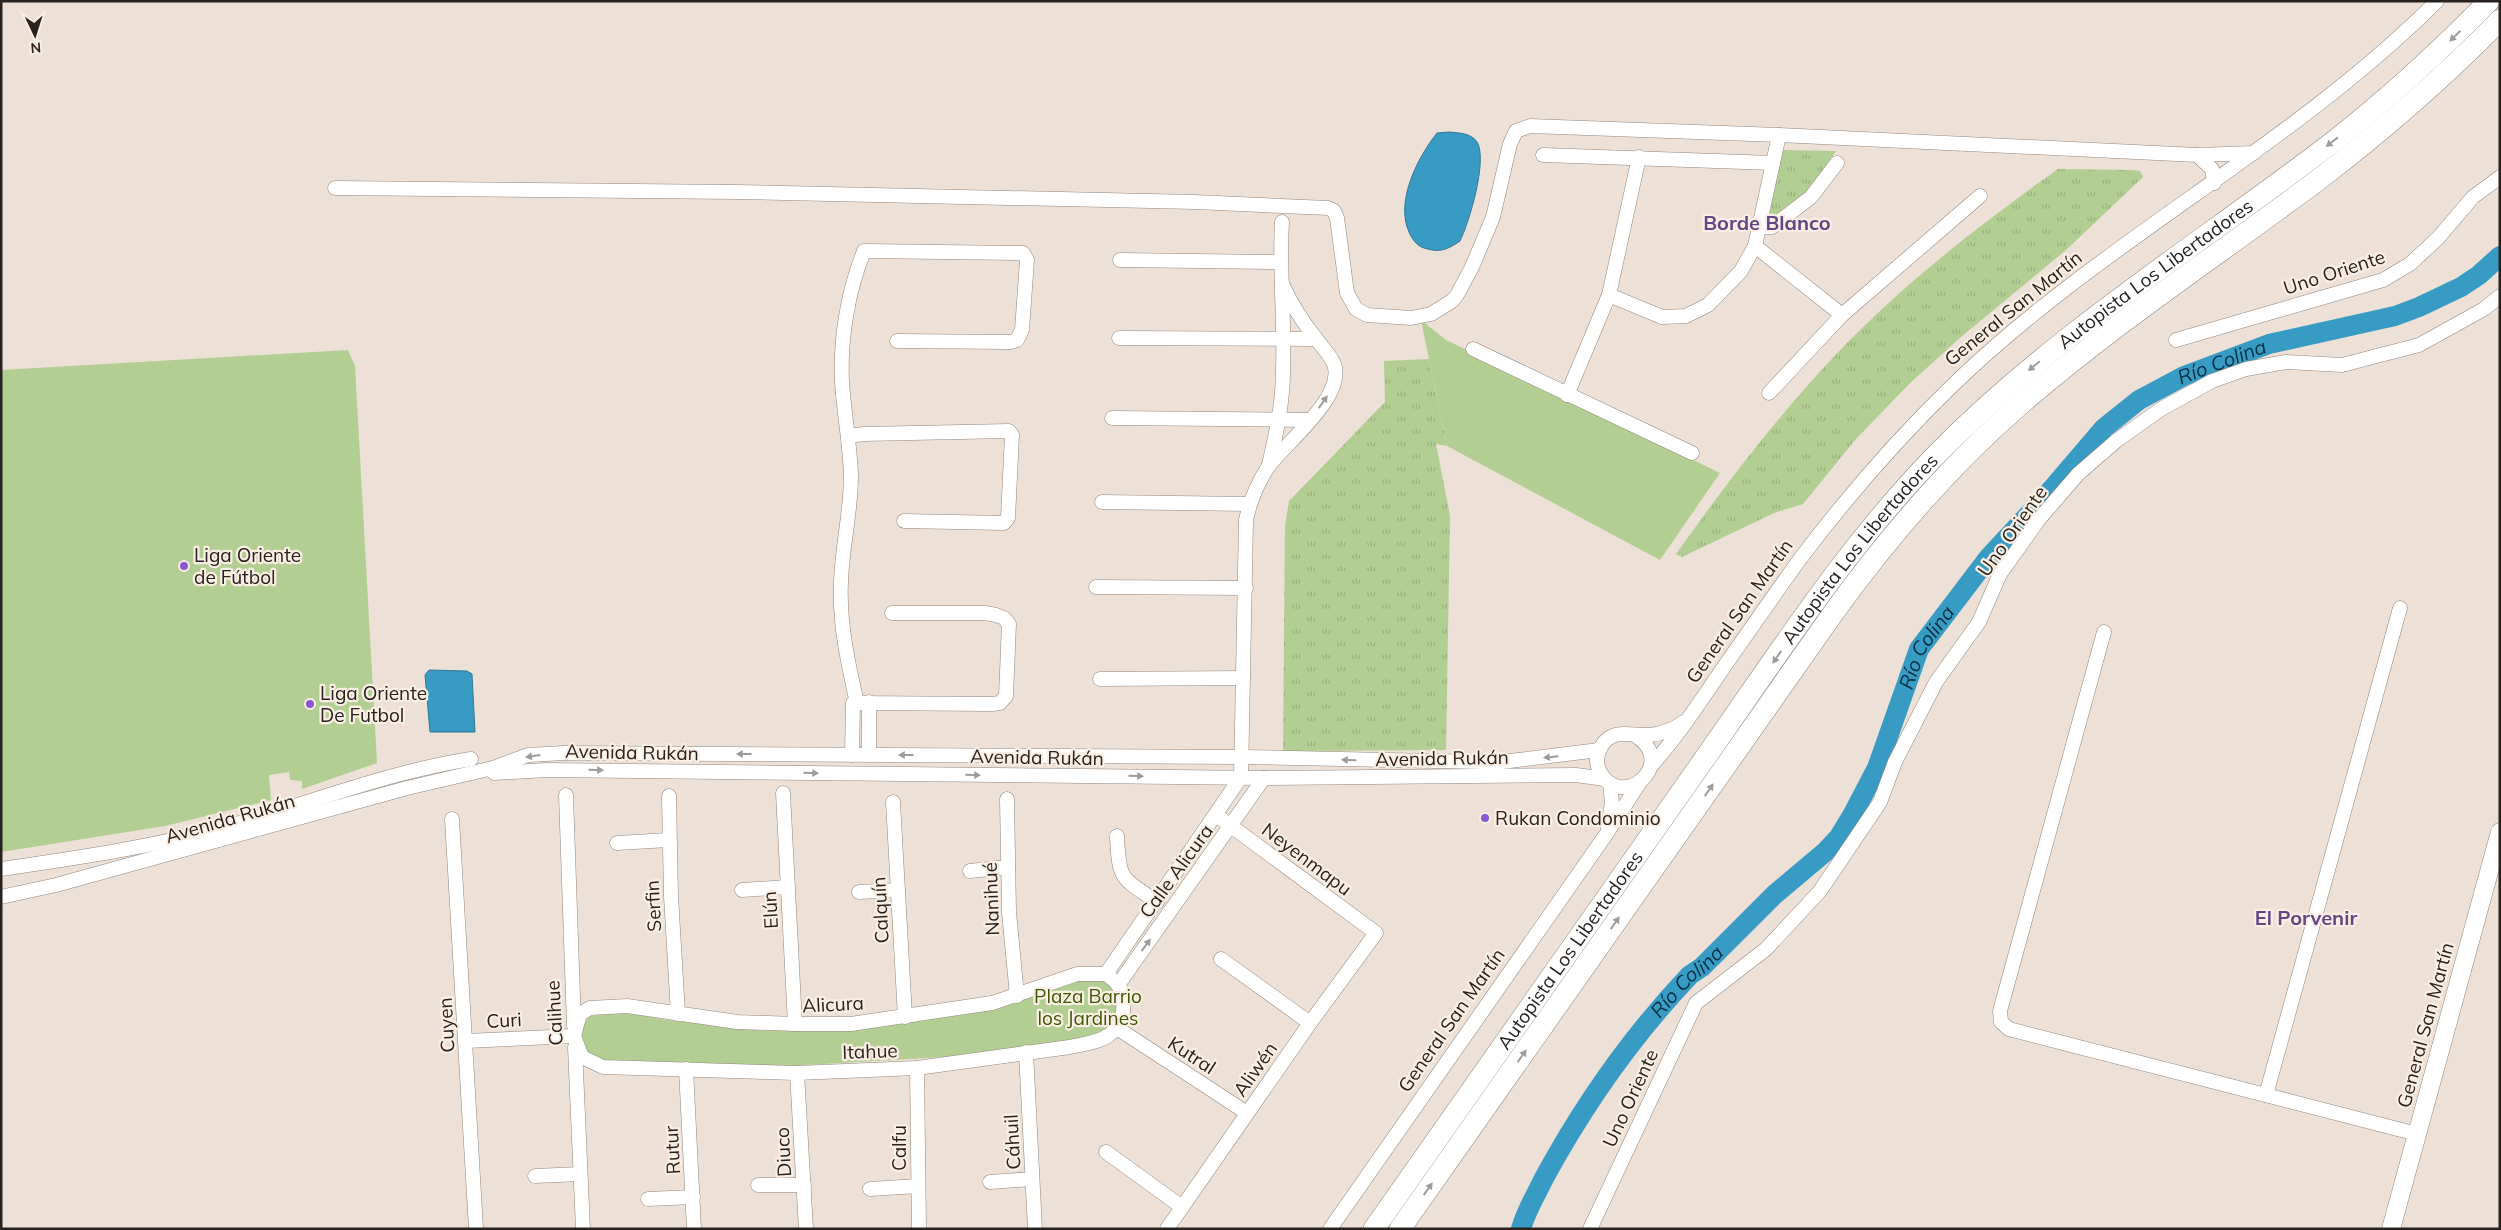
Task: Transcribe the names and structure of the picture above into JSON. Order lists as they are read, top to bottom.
{
  "streets": {
    "highway": ["Autopista Los Libertadores"],
    "main road": ["General San Martín"],
    "street": [
      "Uno Oriente",
      "Avenida Rukán",
      "Neyenmapu",
      "Calle Alicura",
      "Nanihué",
      "Serfin",
      "Elún",
      "Calquín",
      "Alicura",
      "Calihue",
      "Curi",
      "Cuyen",
      "Itahue",
      "Kutral",
      "Aliwén",
      "Cáhuil",
      "Calfu",
      "Rutur",
      "Diuco"
    ]
  },
  "crossings": [
    ["General San Martín", "Avenida Rukán"],
    ["Avenida Rukán", "Calle Alicura"],
    ["Neyenmapu", "Calle Alicura"],
    ["Neyenmapu", "Aliwén"],
    ["Calle Alicura", "Alicura"],
    ["Nanihué", "Alicura"],
    ["Serfin", "Alicura"],
    ["Elún", "Alicura"],
    ["Calquín", "Alicura"],
    ["Alicura", "Calihue"],
    ["Alicura", "Curi"],
    ["Alicura", "Itahue"],
    ["Calihue", "Curi"],
    ["Calihue", "Itahue"],
    ["Curi", "Cuyen"],
    ["Curi", "Itahue"],
    ["Itahue", "Kutral"],
    ["Itahue", "Cáhuil"],
    ["Itahue", "Calfu"],
    ["Itahue", "Rutur"],
    ["Itahue", "Diuco"],
    ["Kutral", "Aliwén"]
  ],
  "districts": ["Borde Blanco", "El Porvenir"],
  "water": ["Río Colina"],
  "parks": ["Plaza Barrio los Jardines"],
  "places": ["Liga Oriente de Fútbol", "Liga Oriente De Futbol", "Rukan Condominio"],
  "north": "bottom"
}
